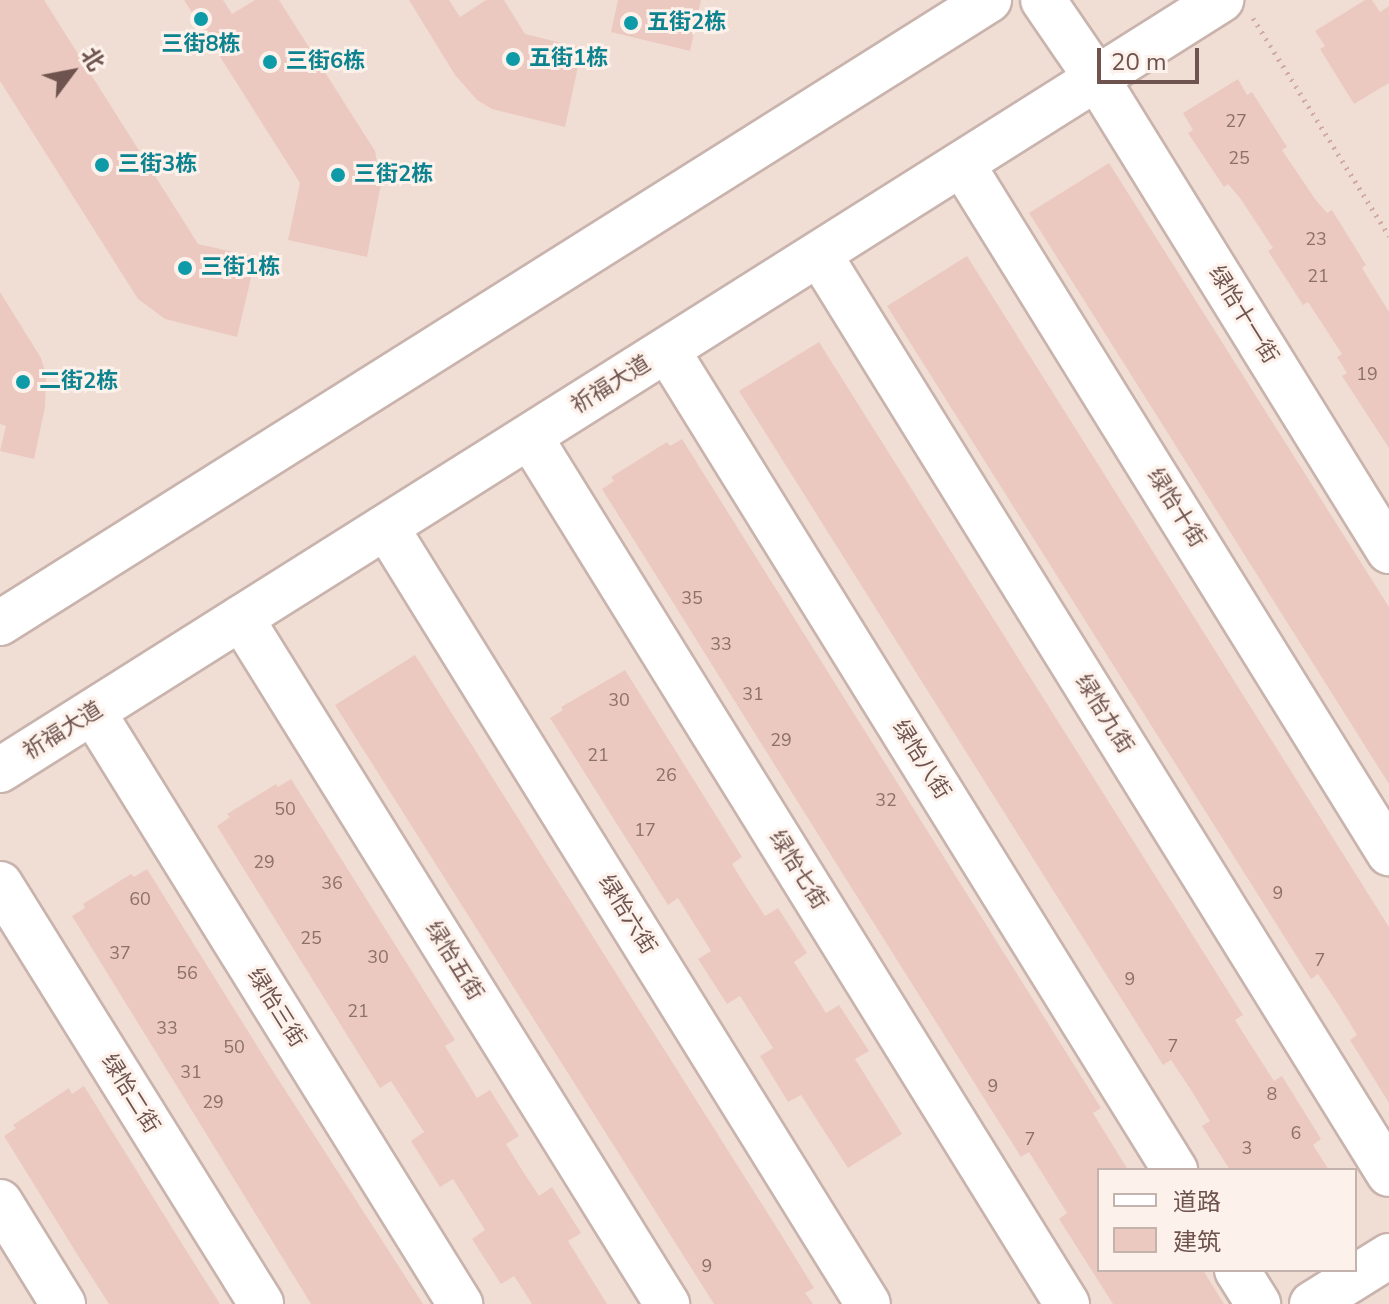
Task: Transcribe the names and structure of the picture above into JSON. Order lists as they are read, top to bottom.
{
  "streets": {
    "street": [
      "绿怡十一街",
      "祈福大道",
      "绿怡十街",
      "绿怡九街",
      "绿怡八街",
      "绿怡七街",
      "绿怡六街",
      "绿怡五街",
      "绿怡三街",
      "绿怡二街"
    ]
  },
  "crossings": [
    ["绿怡十一街", "祈福大道"],
    ["祈福大道", "绿怡十街"],
    ["祈福大道", "绿怡九街"],
    ["祈福大道", "绿怡八街"],
    ["祈福大道", "绿怡七街"],
    ["祈福大道", "绿怡六街"],
    ["祈福大道", "绿怡五街"],
    ["祈福大道", "绿怡三街"]
  ],
  "places": [
    "三街8栋",
    "五街2栋",
    "五街1栋",
    "三街6栋",
    "三街3栋",
    "三街2栋",
    "三街1栋",
    "二街2栋"
  ],
  "house_numbers": [
    "27",
    "25",
    "23",
    "21",
    "19",
    "35",
    "33",
    "31",
    "30",
    "29",
    "21",
    "26",
    "32",
    "50",
    "17",
    "29",
    "36",
    "9",
    "60",
    "25",
    "37",
    "30",
    "7",
    "56",
    "9",
    "21",
    "33",
    "7",
    "50",
    "31",
    "9",
    "8",
    "29",
    "6",
    "7",
    "3",
    "9"
  ],
  "legend": ["道路", "建筑"],
  "scale_bar": "20 m",
  "north": "top right"
}
